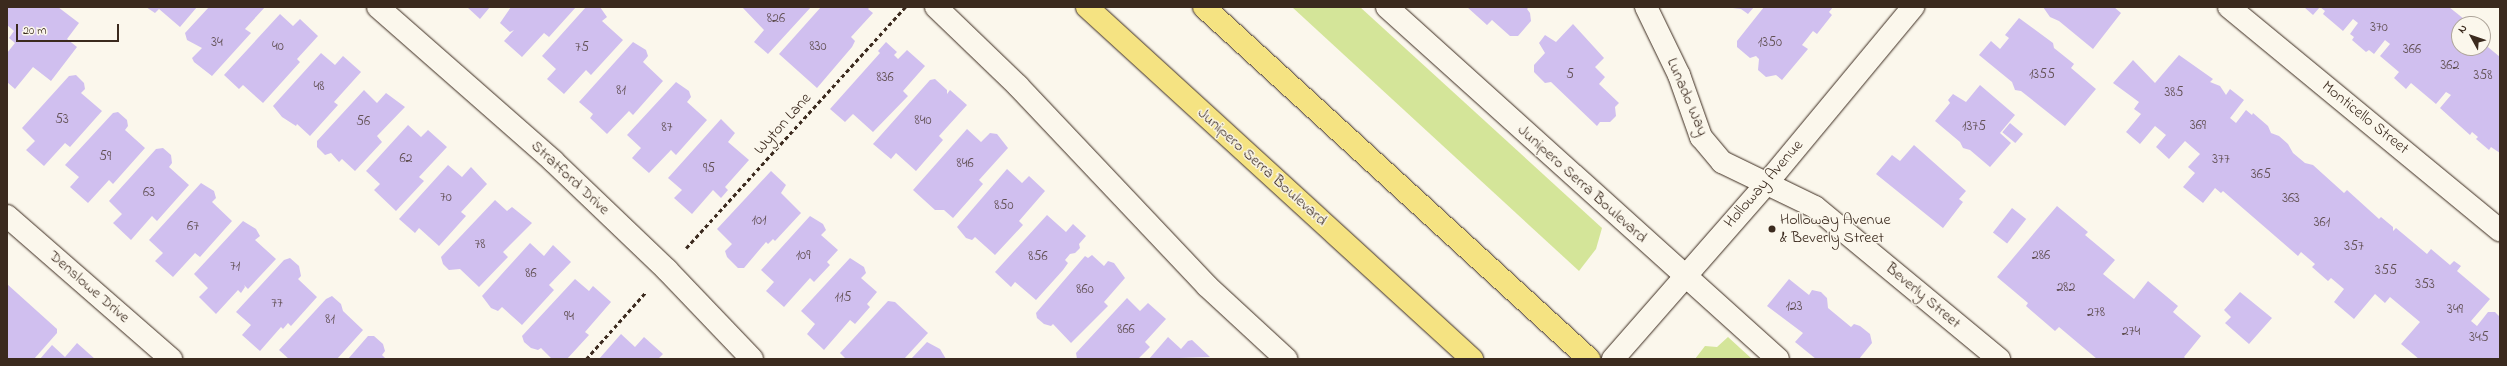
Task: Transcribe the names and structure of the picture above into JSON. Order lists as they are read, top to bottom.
{
  "streets": {
    "main road": ["Junipero Serra Boulevard"],
    "street": [
      "Lunado Way",
      "Monticello Street",
      "Stratford Drive",
      "Holloway Avenue",
      "Denslowe Drive",
      "Beverly Street"
    ],
    "path": ["Wyton Lane"]
  },
  "crossings": [
    ["Lunado Way", "Holloway Avenue"],
    ["Lunado Way", "Beverly Street"],
    ["Junipero Serra Boulevard", "Holloway Avenue"],
    ["Holloway Avenue", "Beverly Street"]
  ],
  "places": ["Holloway Avenue & Beverly Street"],
  "house_numbers": [
    "826",
    "370",
    "34",
    "1350",
    "40",
    "830",
    "75",
    "366",
    "362",
    "5",
    "1355",
    "358",
    "836",
    "48",
    "81",
    "385",
    "53",
    "840",
    "56",
    "369",
    "1375",
    "87",
    "59",
    "62",
    "377",
    "846",
    "95",
    "365",
    "63",
    "70",
    "363",
    "850",
    "101",
    "361",
    "67",
    "78",
    "357",
    "109",
    "286",
    "856",
    "71",
    "355",
    "86",
    "353",
    "282",
    "860",
    "115",
    "77",
    "123",
    "349",
    "278",
    "94",
    "81",
    "866",
    "274",
    "345"
  ],
  "scale_bar": "20 m",
  "north": "top left"
}
